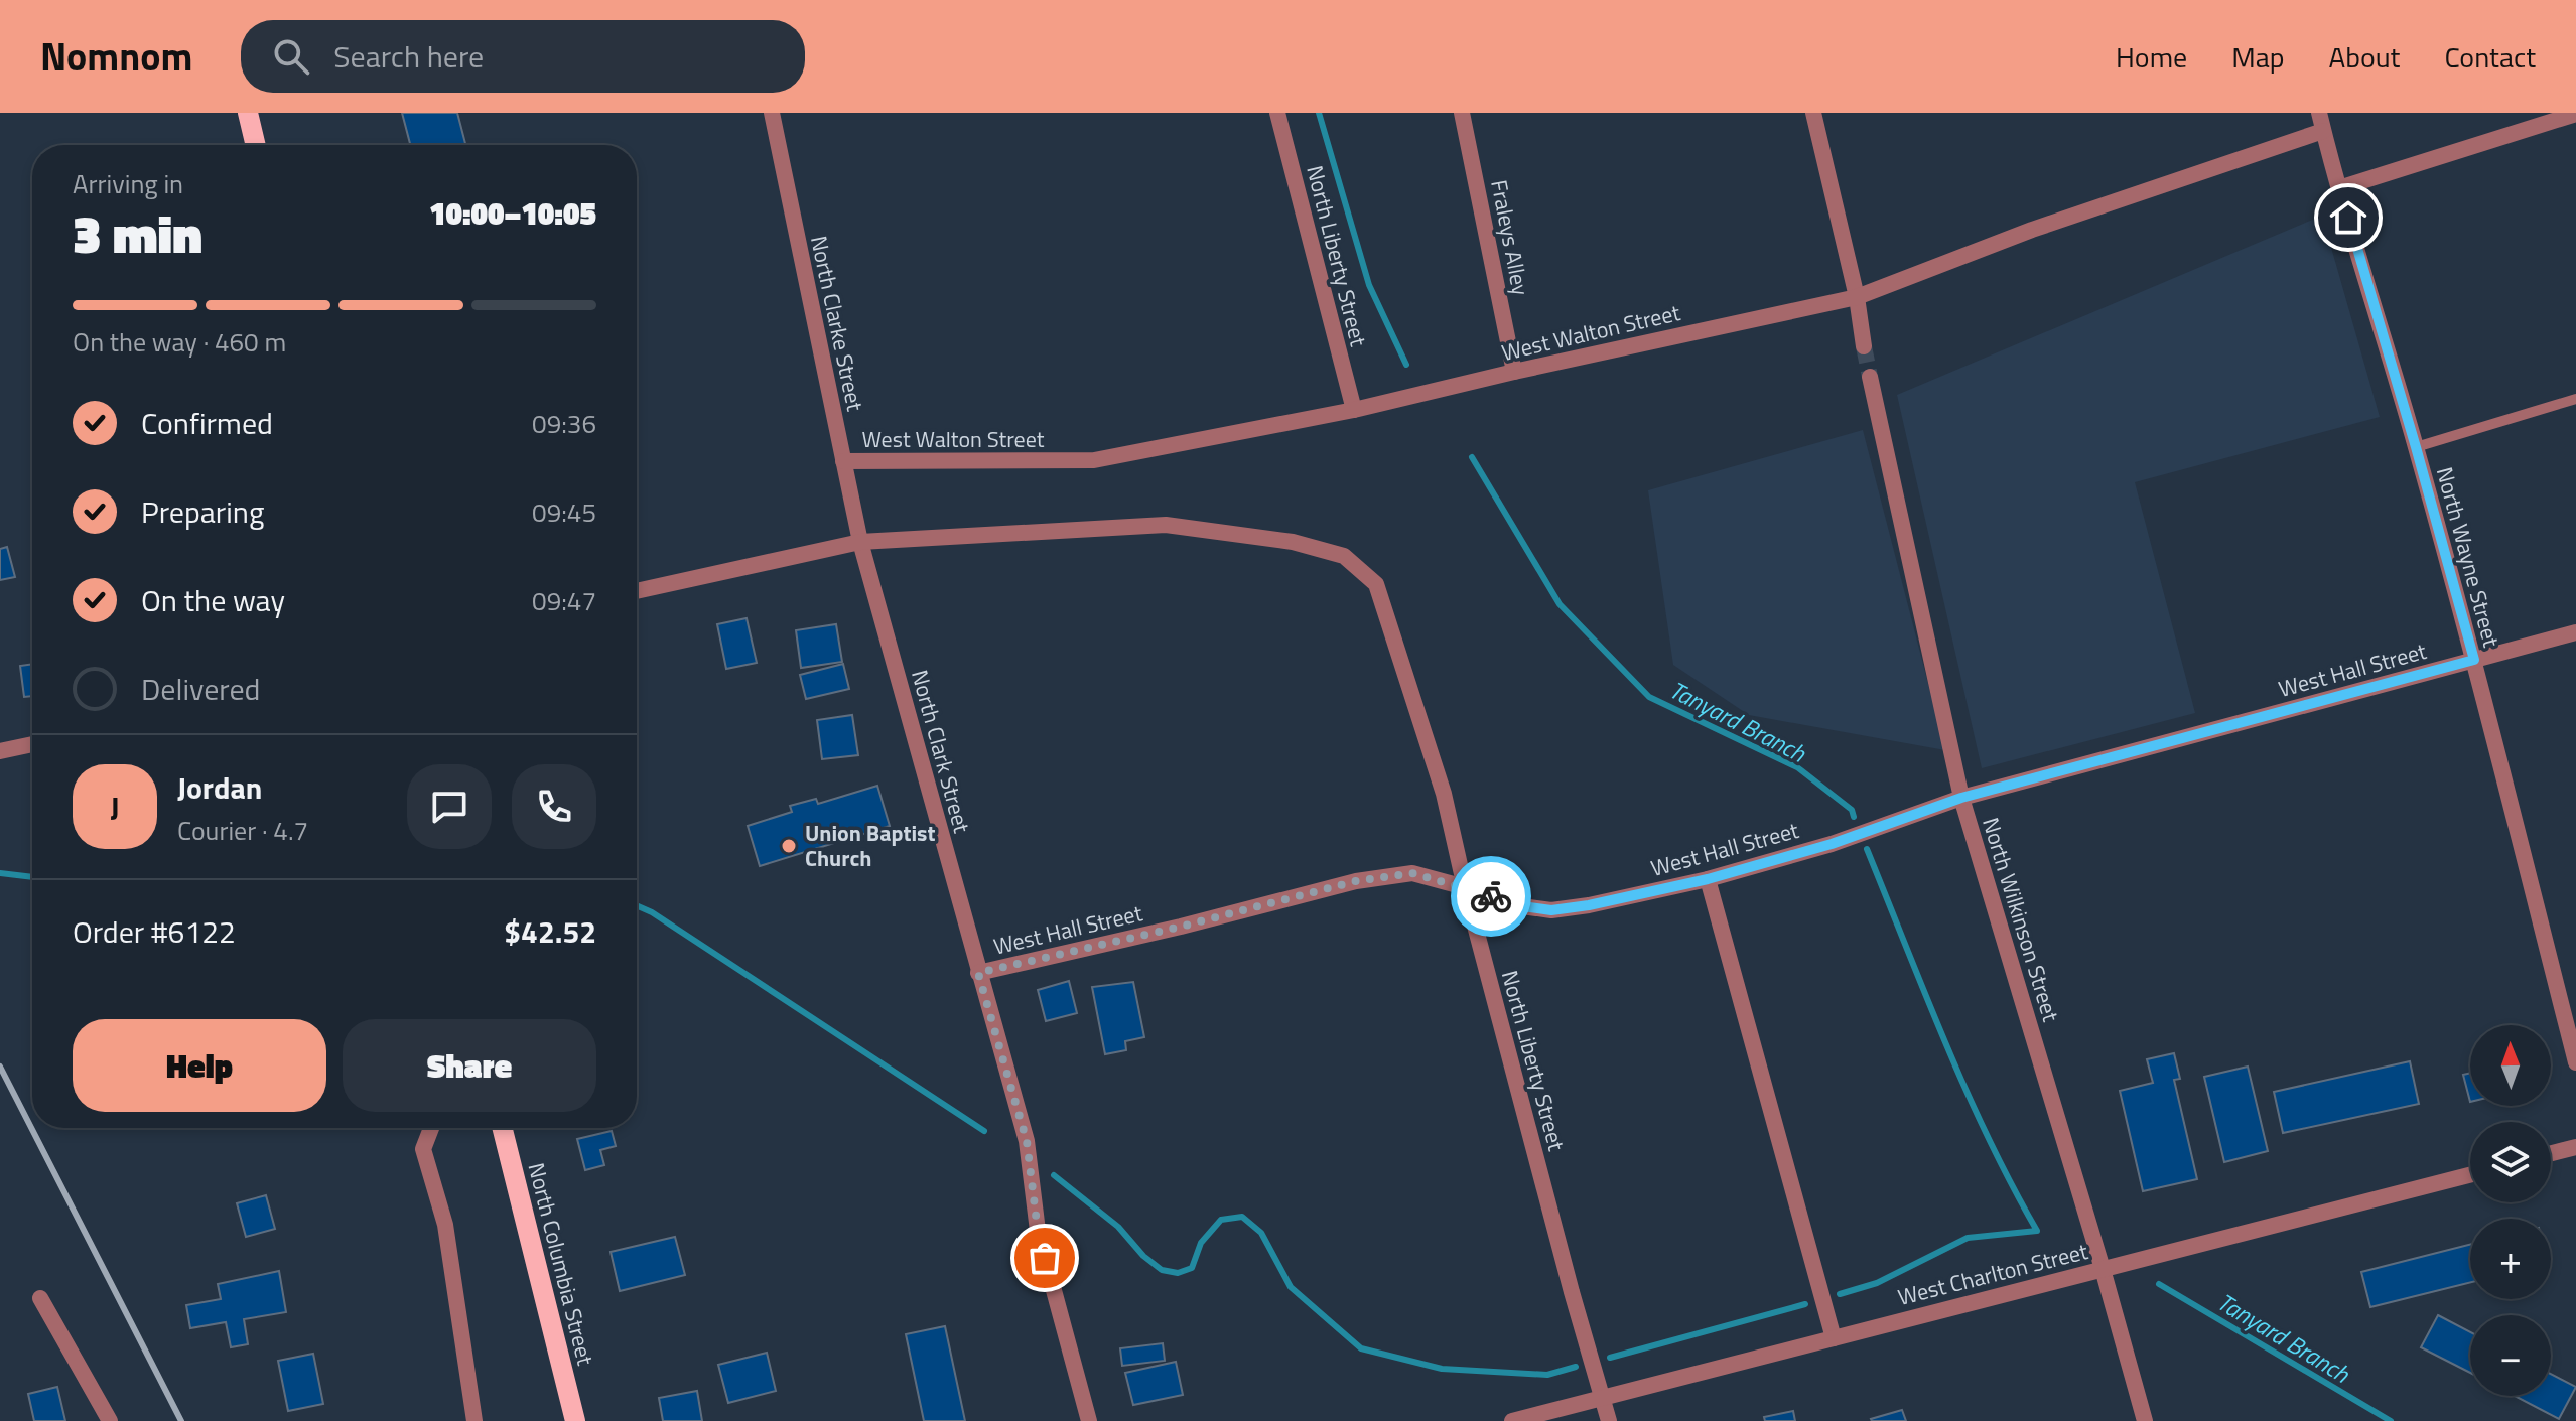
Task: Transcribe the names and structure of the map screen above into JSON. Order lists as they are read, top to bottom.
{
  "streets": {
    "main road": ["North Columbia Street"],
    "street": [
      "Fraleys Alley",
      "North Liberty Street",
      "North Clarke Street",
      "West Walton Street",
      "North Wayne Street",
      "West Hall Street",
      "North Clark Street",
      "North Wilkinson Street",
      "West Charlton Street"
    ]
  },
  "crossings": [
    ["Fraleys Alley", "West Walton Street"],
    ["North Liberty Street", "North Clarke Street"],
    ["North Liberty Street", "West Walton Street"],
    ["North Liberty Street", "West Hall Street"],
    ["North Liberty Street", "North Clark Street"],
    ["North Liberty Street", "West Charlton Street"],
    ["North Clarke Street", "West Walton Street"],
    ["North Clarke Street", "North Clark Street"],
    ["West Walton Street", "North Wayne Street"],
    ["North Wayne Street", "West Hall Street"],
    ["West Hall Street", "North Clark Street"],
    ["West Hall Street", "North Wilkinson Street"],
    ["North Wilkinson Street", "West Charlton Street"]
  ],
  "water": ["Tanyard Branch"],
  "places": ["Union Baptist Church"],
  "north": "top",
  "page": {
    "header": "Nomnom",
    "search": "Search here",
    "nav": [
      "Home",
      "Map",
      "About",
      "Contact"
    ],
    "heading": ["3 min", "Arriving in", "10:00–10:05"],
    "panel": [
      "Jordan",
      "Courier · 4.7",
      "Order #6122",
      "$42.52"
    ],
    "bar": "On the way · 460 m",
    "list": [
      ["Confirmed", "09:36"],
      ["Preparing", "09:45"],
      ["On the way", "09:47"],
      "Delivered"
    ],
    "round": "J",
    "buttons": ["Help", "Share"],
    "map_buttons": ["+", "−"]
  }
}
